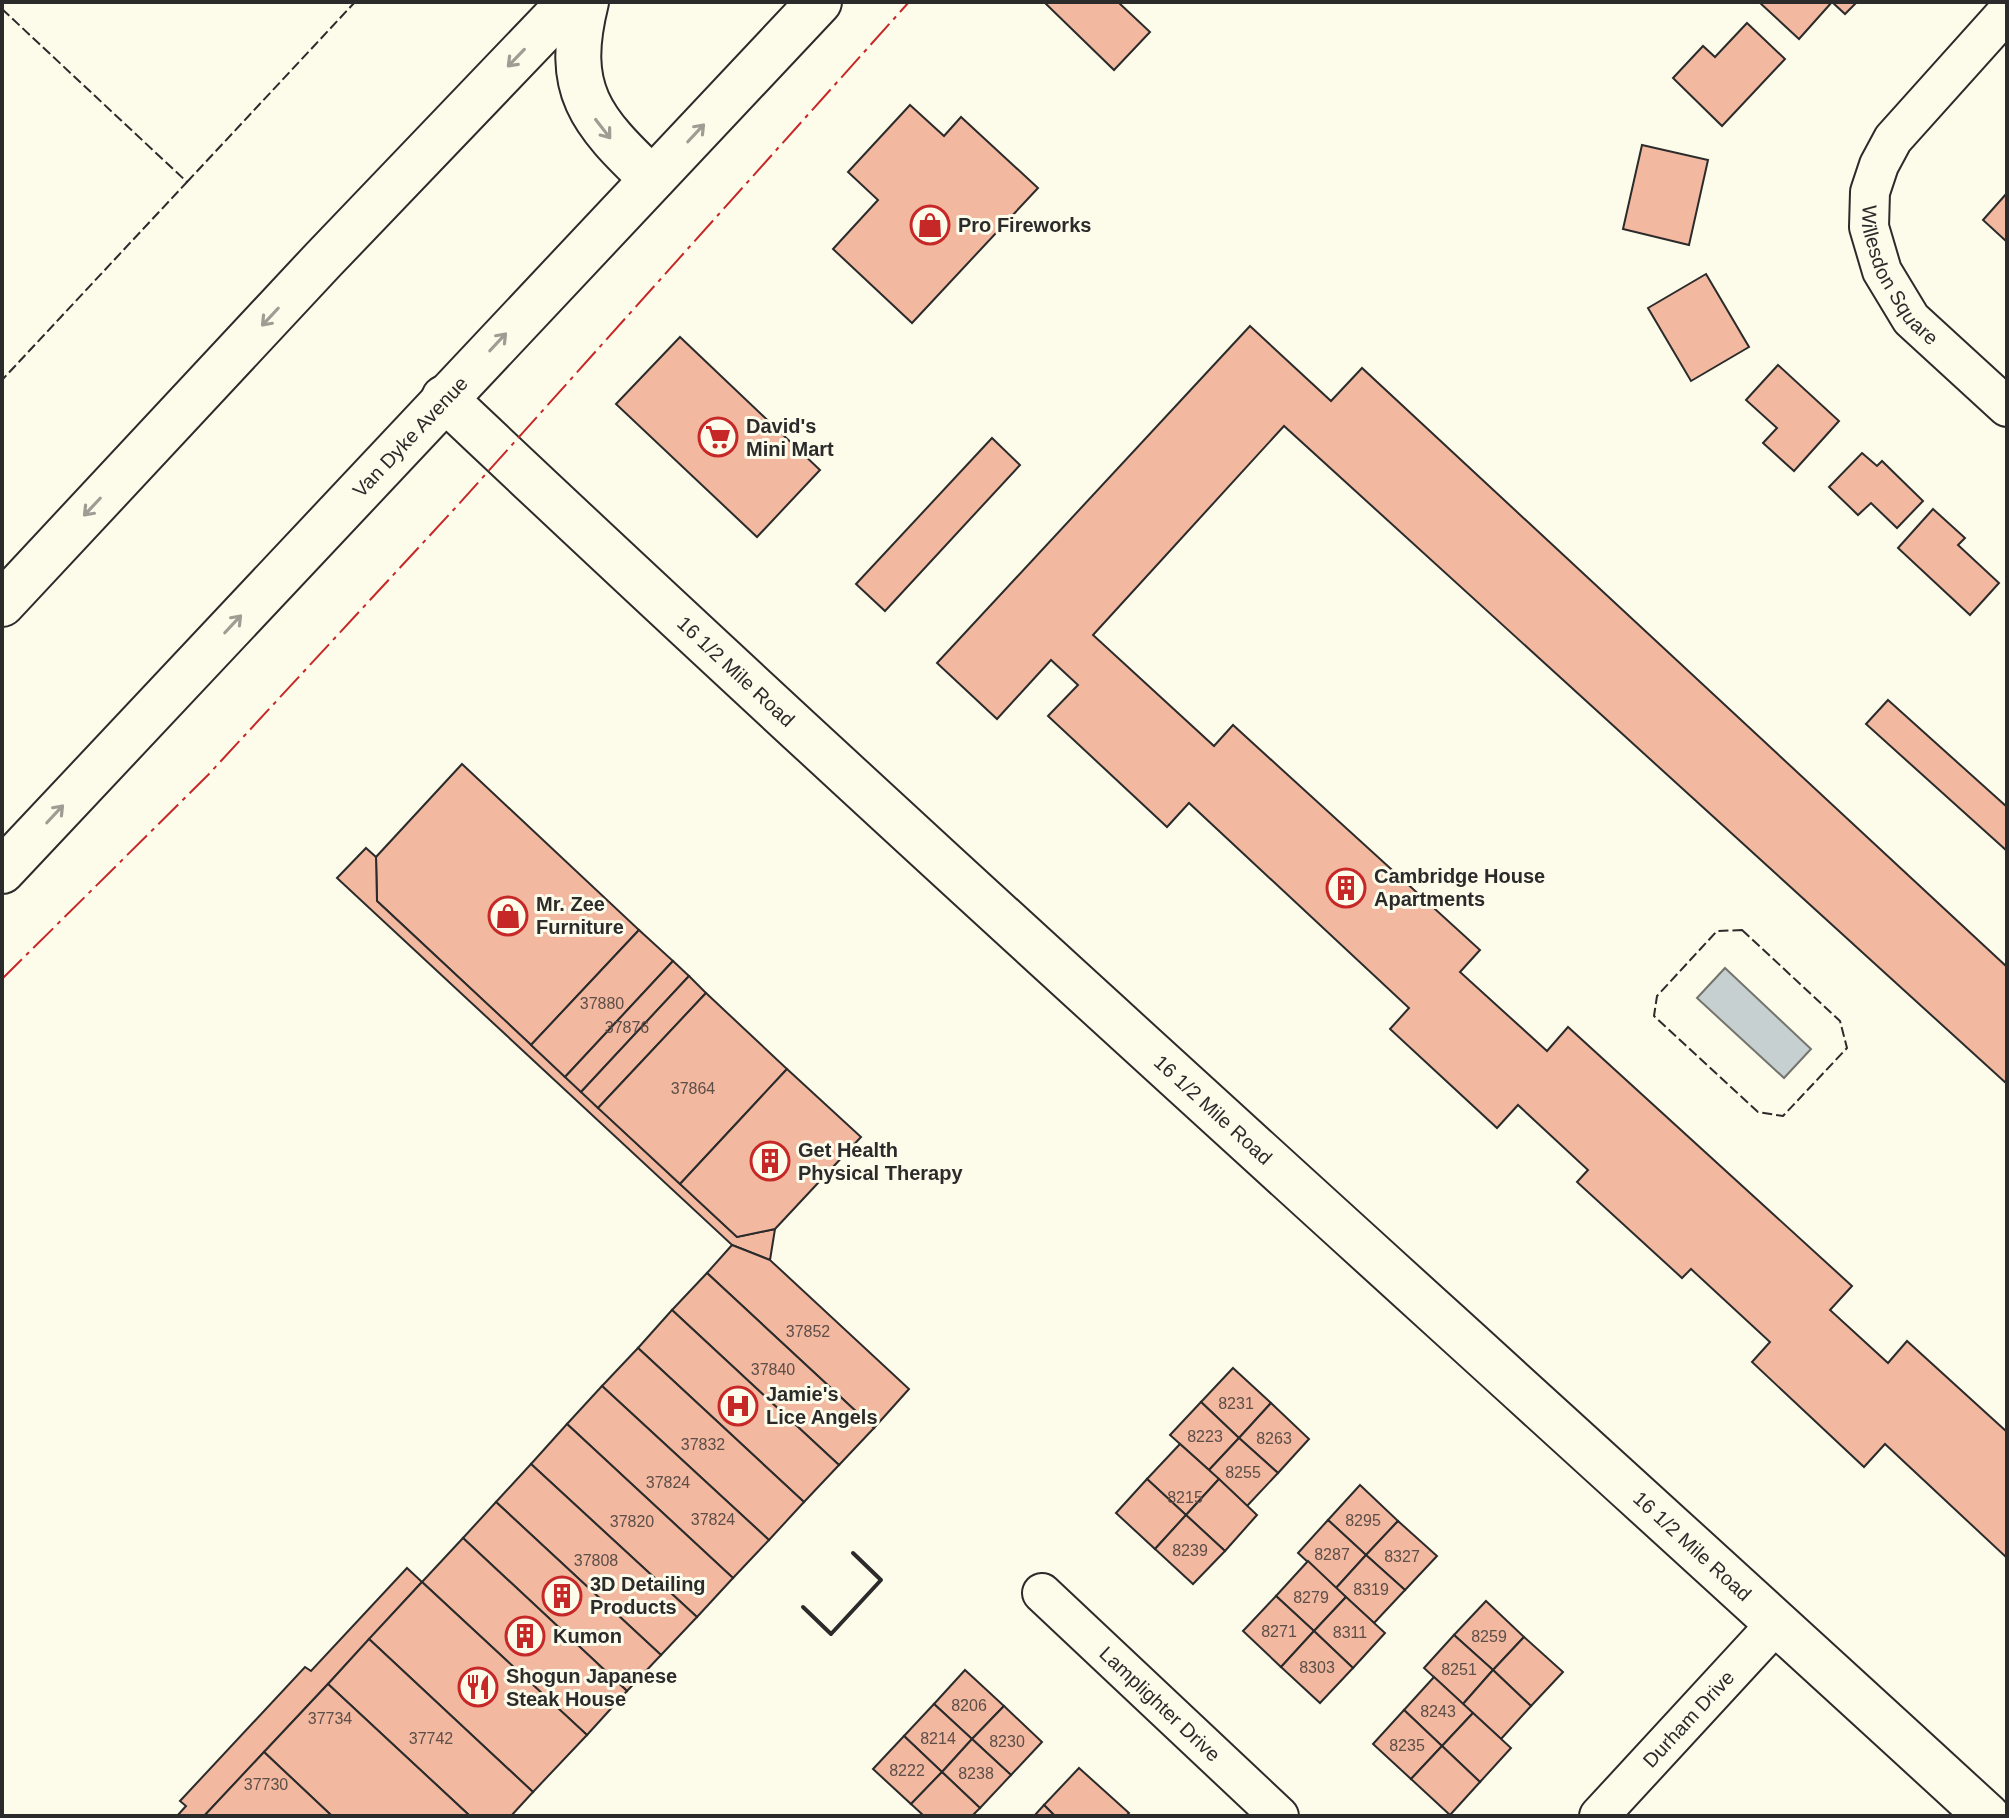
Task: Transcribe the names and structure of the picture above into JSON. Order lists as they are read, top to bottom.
{
  "streets": {
    "main road": ["Van Dyke Avenue", "16 1/2 Mile Road"],
    "street": ["Willesdon Square", "Lamplighter Drive", "Durham Drive"]
  },
  "crossings": [
    ["Van Dyke Avenue", "16 1/2 Mile Road"],
    ["16 1/2 Mile Road", "Durham Drive"]
  ],
  "places": {
    "shop": ["Pro Fireworks", "Mr. Zee Furniture"],
    "supermarket": ["David's Mini Mart"],
    "building": [
      "Cambridge House Apartments",
      "Get Health Physical Therapy",
      "3D Detailing Products",
      "Kumon"
    ],
    "hospital": ["Jamie's Lice Angels"],
    "restaurant": ["Shogun Japanese Steak House"]
  },
  "house_numbers": [
    "37880",
    "37876",
    "37864",
    "37852",
    "37840",
    "8231",
    "8223",
    "8263",
    "37832",
    "8255",
    "37824",
    "8215",
    "37824",
    "8295",
    "37820",
    "8239",
    "8287",
    "8327",
    "37808",
    "8319",
    "8279",
    "8271",
    "8311",
    "8259",
    "8303",
    "8251",
    "8206",
    "8243",
    "37734",
    "37742",
    "8214",
    "8230",
    "8235",
    "8222",
    "8238",
    "37730"
  ]
}
